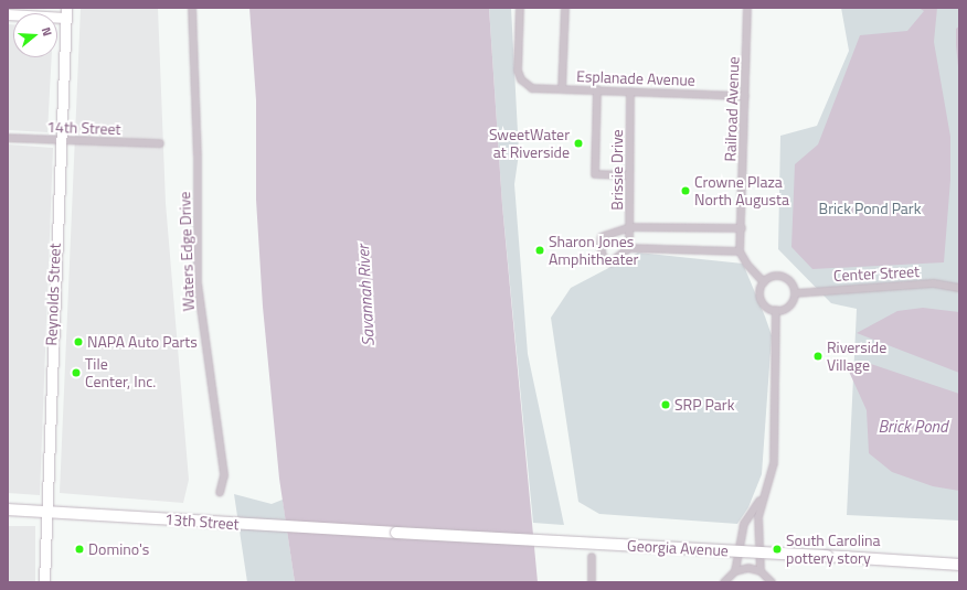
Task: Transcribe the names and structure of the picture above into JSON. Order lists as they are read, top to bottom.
{
  "streets": {
    "main road": ["Reynolds Street", "13th Street", "Georgia Avenue"],
    "street": [
      "Esplanade Avenue",
      "Railroad Avenue",
      "14th Street",
      "Brissie Drive",
      "Waters Edge Drive",
      "Center Street"
    ]
  },
  "crossings": [
    ["Esplanade Avenue", "Railroad Avenue"],
    ["Esplanade Avenue", "Brissie Drive"],
    ["14th Street", "Reynolds Street"],
    ["Reynolds Street", "13th Street"],
    ["13th Street", "Georgia Avenue"]
  ],
  "water": ["Savannah River", "Brick Pond"],
  "parks": ["Brick Pond Park"],
  "places": [
    "SweetWater at Riverside",
    "Crowne Plaza North Augusta",
    "Sharon Jones Amphitheater",
    "NAPA Auto Parts",
    "Riverside Village",
    "Tile Center, Inc.",
    "SRP Park",
    "Domino's",
    "South Carolina pottery story"
  ],
  "north": "right"
}
